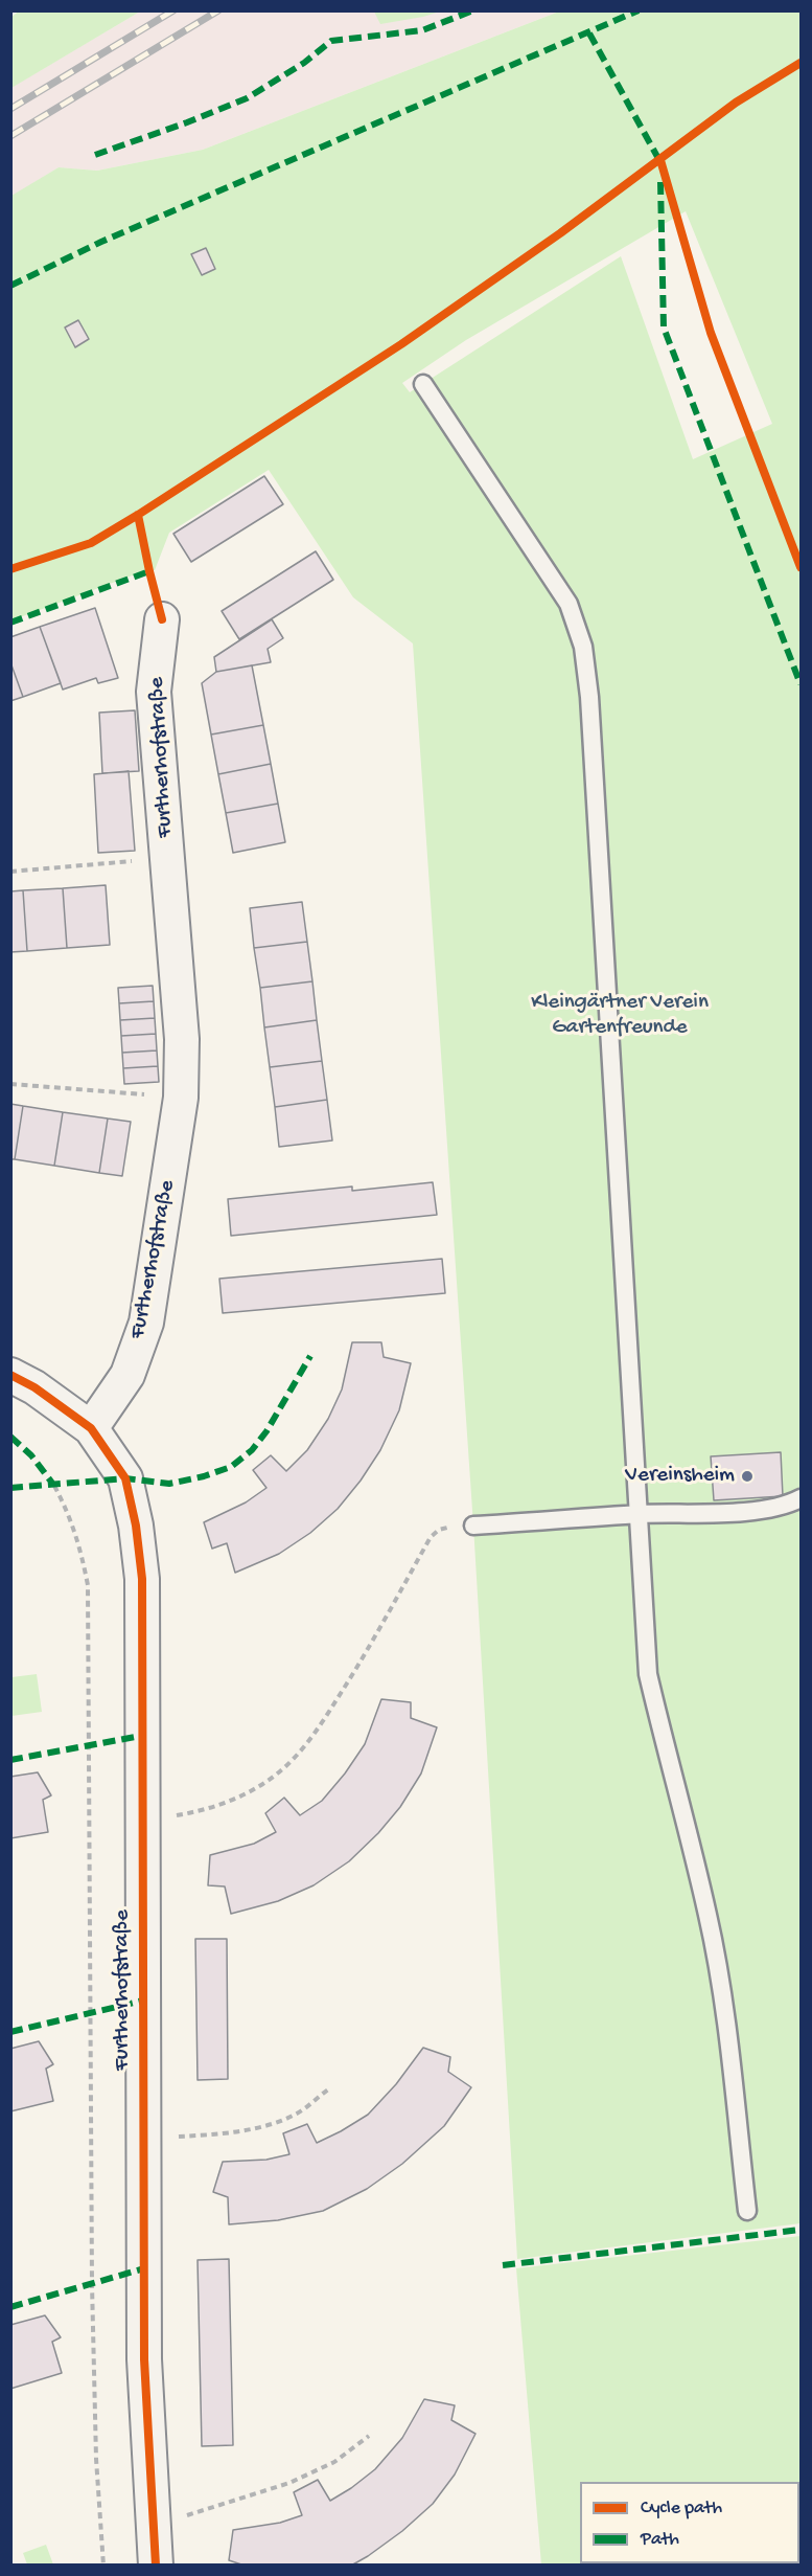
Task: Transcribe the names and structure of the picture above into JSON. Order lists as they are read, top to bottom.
{
  "streets": {
    "street": ["Furtherhofstraße"]
  },
  "parks": ["Kleingärtner Verein Gartenfreunde"],
  "places": ["Vereinsheim"],
  "legend": ["Cycle path", "Path"]
}
